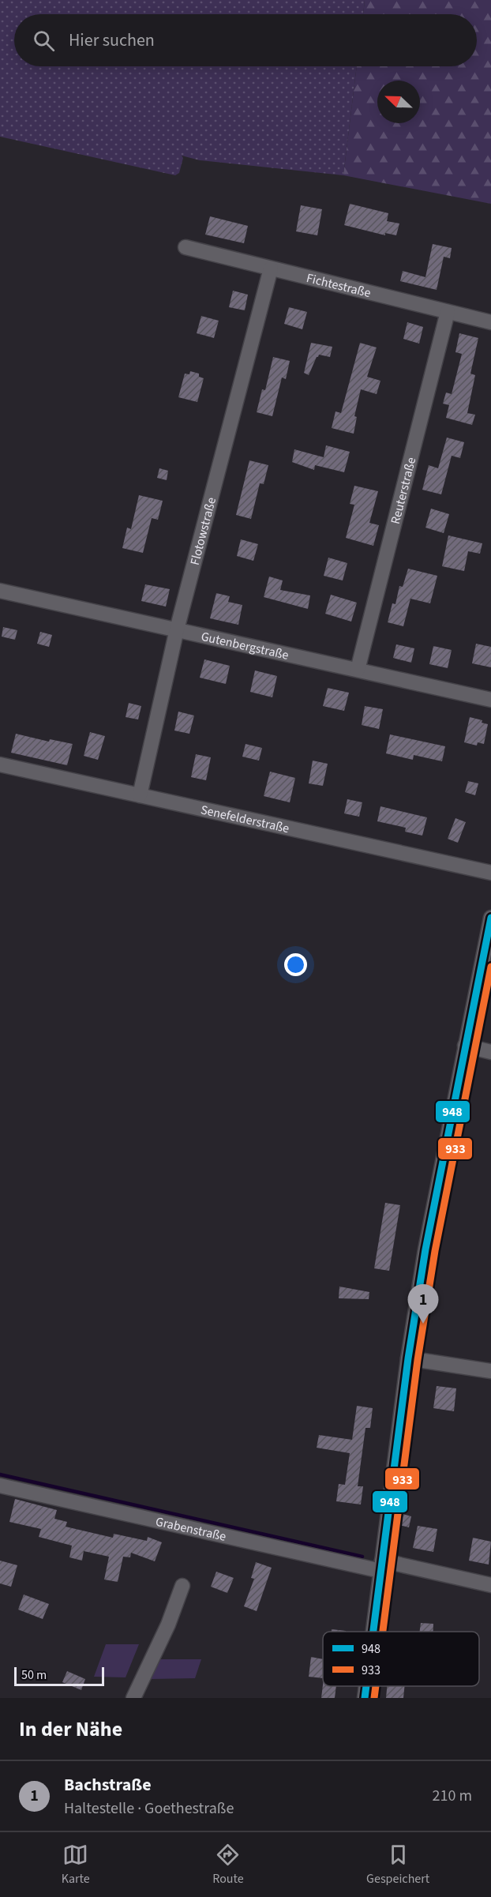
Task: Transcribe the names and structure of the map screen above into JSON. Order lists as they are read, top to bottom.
{
  "streets": {
    "street": [
      "Fichtestraße",
      "Reuterstraße",
      "Flotowstraße",
      "Gutenbergstraße",
      "Senefelderstraße",
      "Grabenstraße"
    ]
  },
  "crossings": [
    ["Fichtestraße", "Reuterstraße"],
    ["Fichtestraße", "Flotowstraße"],
    ["Reuterstraße", "Gutenbergstraße"],
    ["Flotowstraße", "Gutenbergstraße"],
    ["Flotowstraße", "Senefelderstraße"]
  ],
  "lines": ["transit line 948", "transit line 933"],
  "legend": ["948", "933"],
  "scale_bar": "50 m",
  "north": "top left",
  "page": {
    "search": "Hier suchen",
    "pins": "1",
    "scale": "50 m",
    "heading": "In der Nähe",
    "list": [
      {
        "mark": "1",
        "name": "Bachstraße",
        "note": "Haltestelle · Goethestraße",
        "value": "210 m"
      }
    ],
    "nav": ["Karte", "Route", "Gespeichert"]
  }
}
